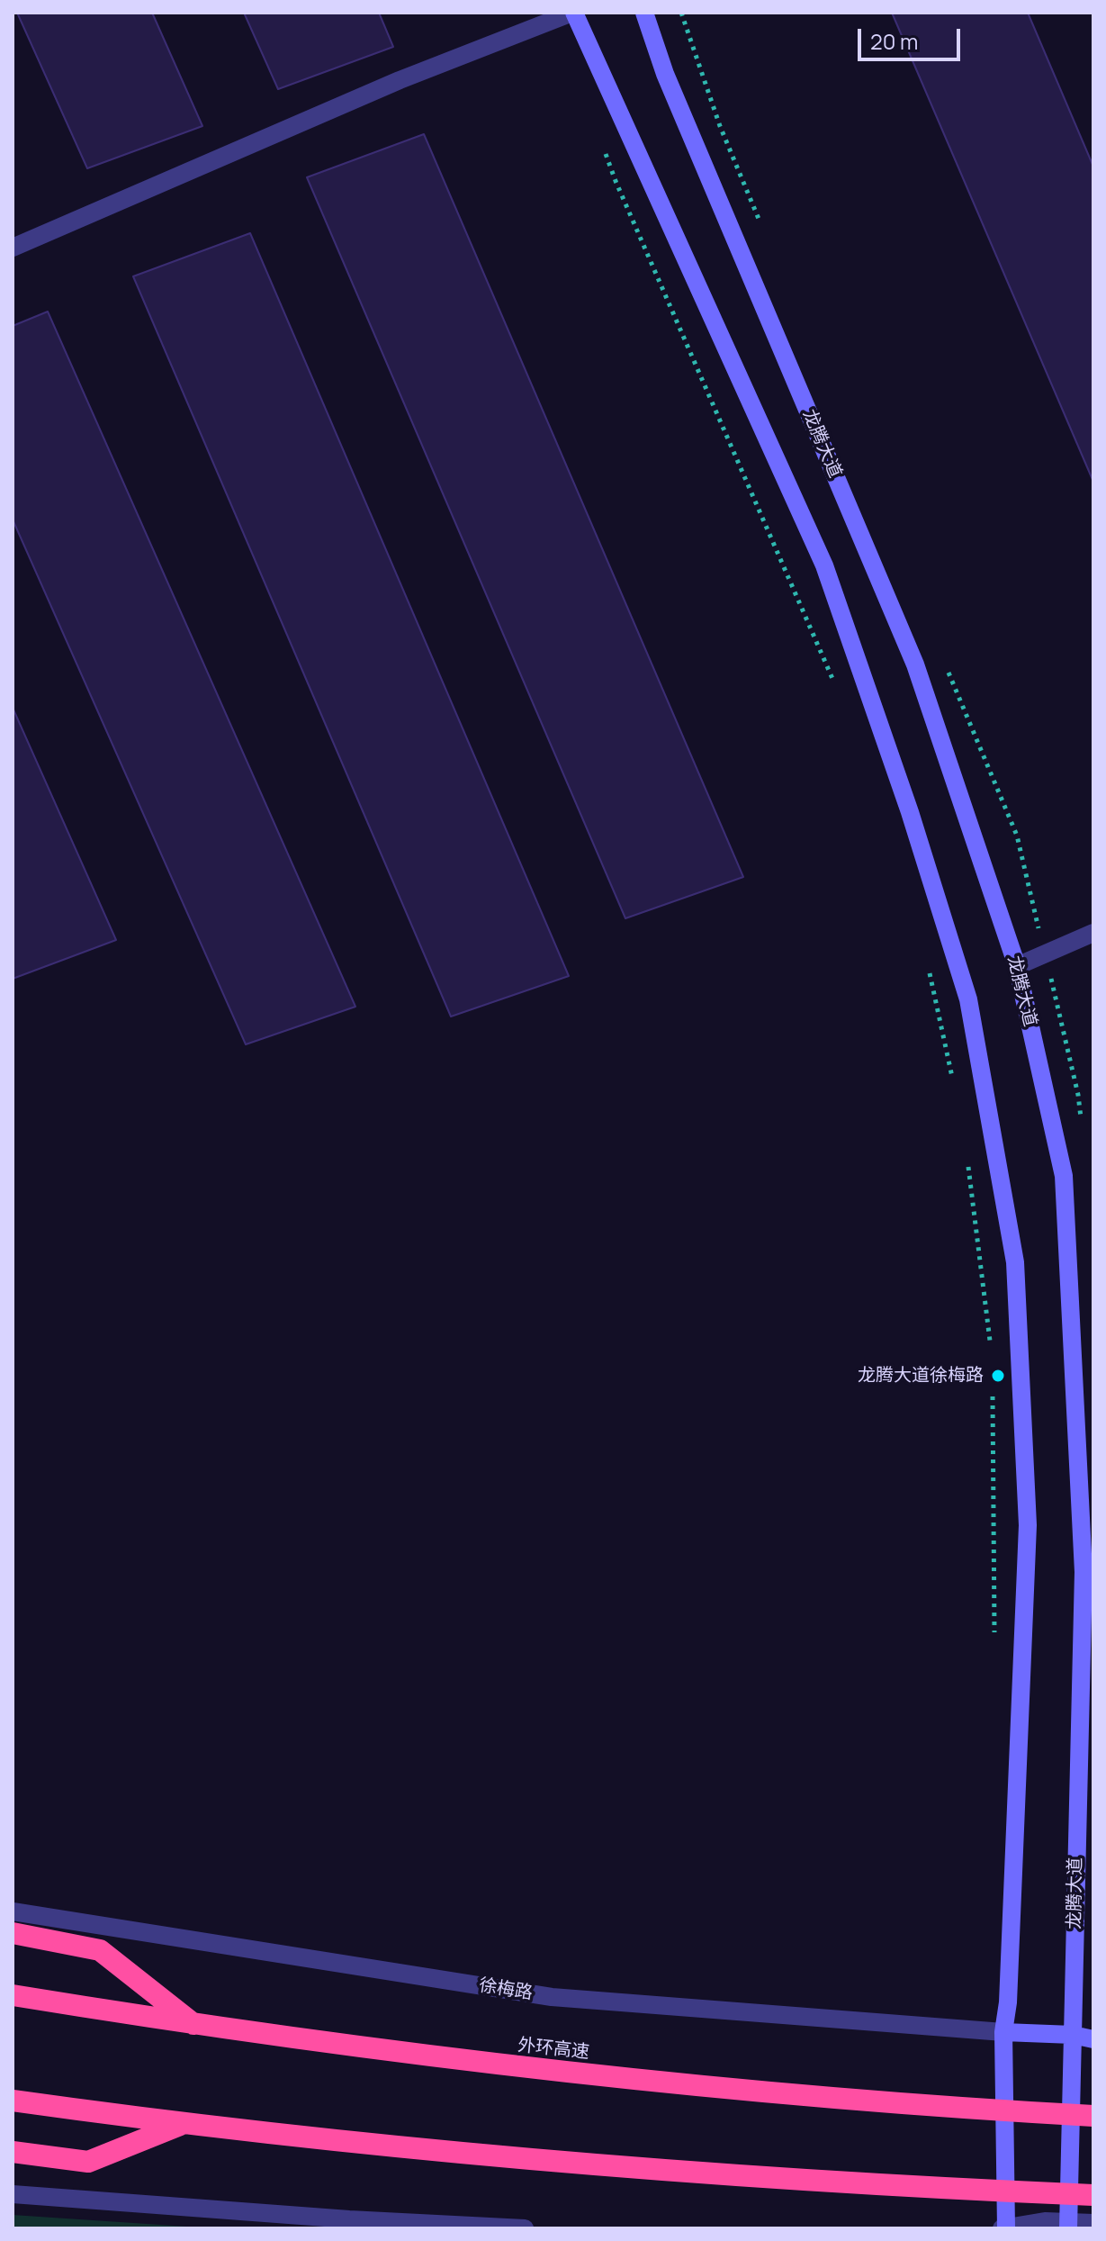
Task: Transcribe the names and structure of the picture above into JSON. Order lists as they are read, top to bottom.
{
  "streets": {
    "highway": ["外环高速"],
    "main road": ["龙腾大道"],
    "street": ["徐梅路"]
  },
  "places": ["龙腾大道徐梅路"],
  "scale_bar": "20 m"
}
